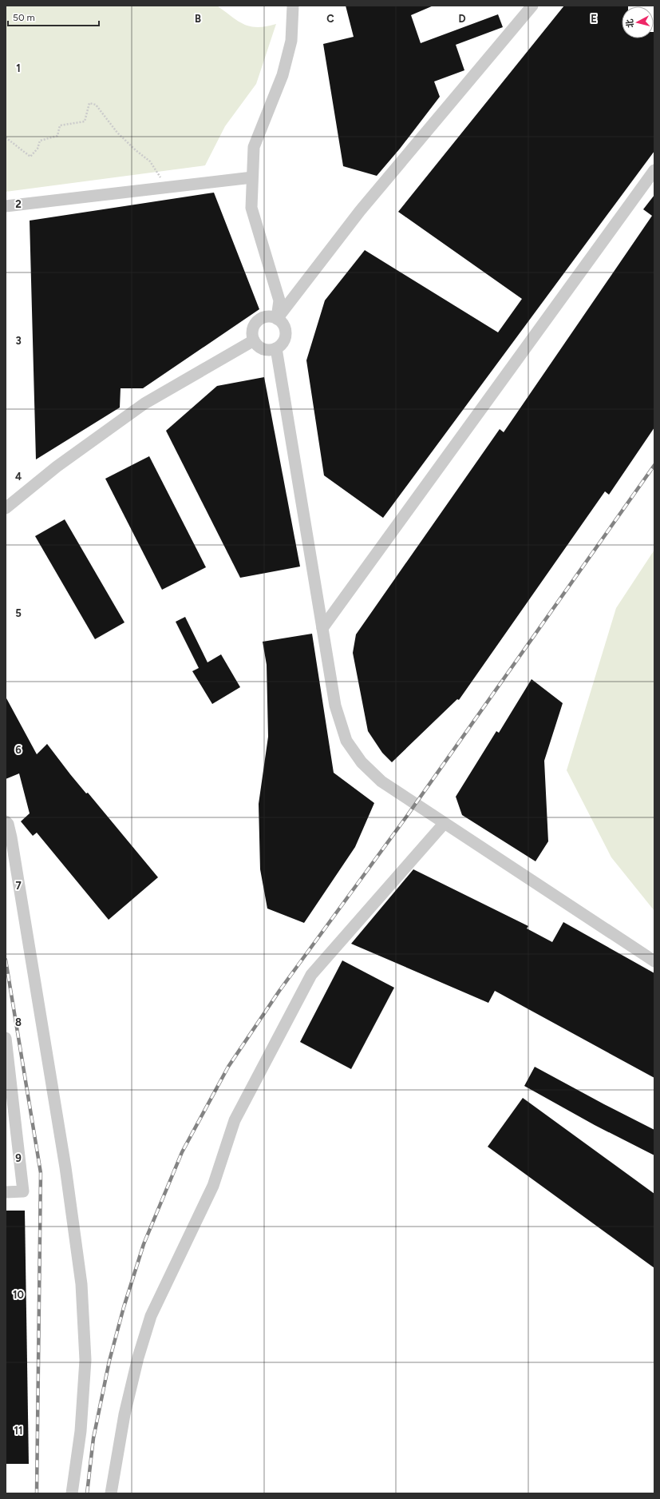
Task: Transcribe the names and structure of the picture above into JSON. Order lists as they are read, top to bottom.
{
  "scale_bar": "50 m",
  "north": "left",
  "grid": {
    "columns": [
      "B",
      "C",
      "D",
      "E"
    ],
    "rows": [
      "1",
      "2",
      "3",
      "4",
      "5",
      "6",
      "7",
      "8",
      "9",
      "10",
      "11"
    ]
  }
}
